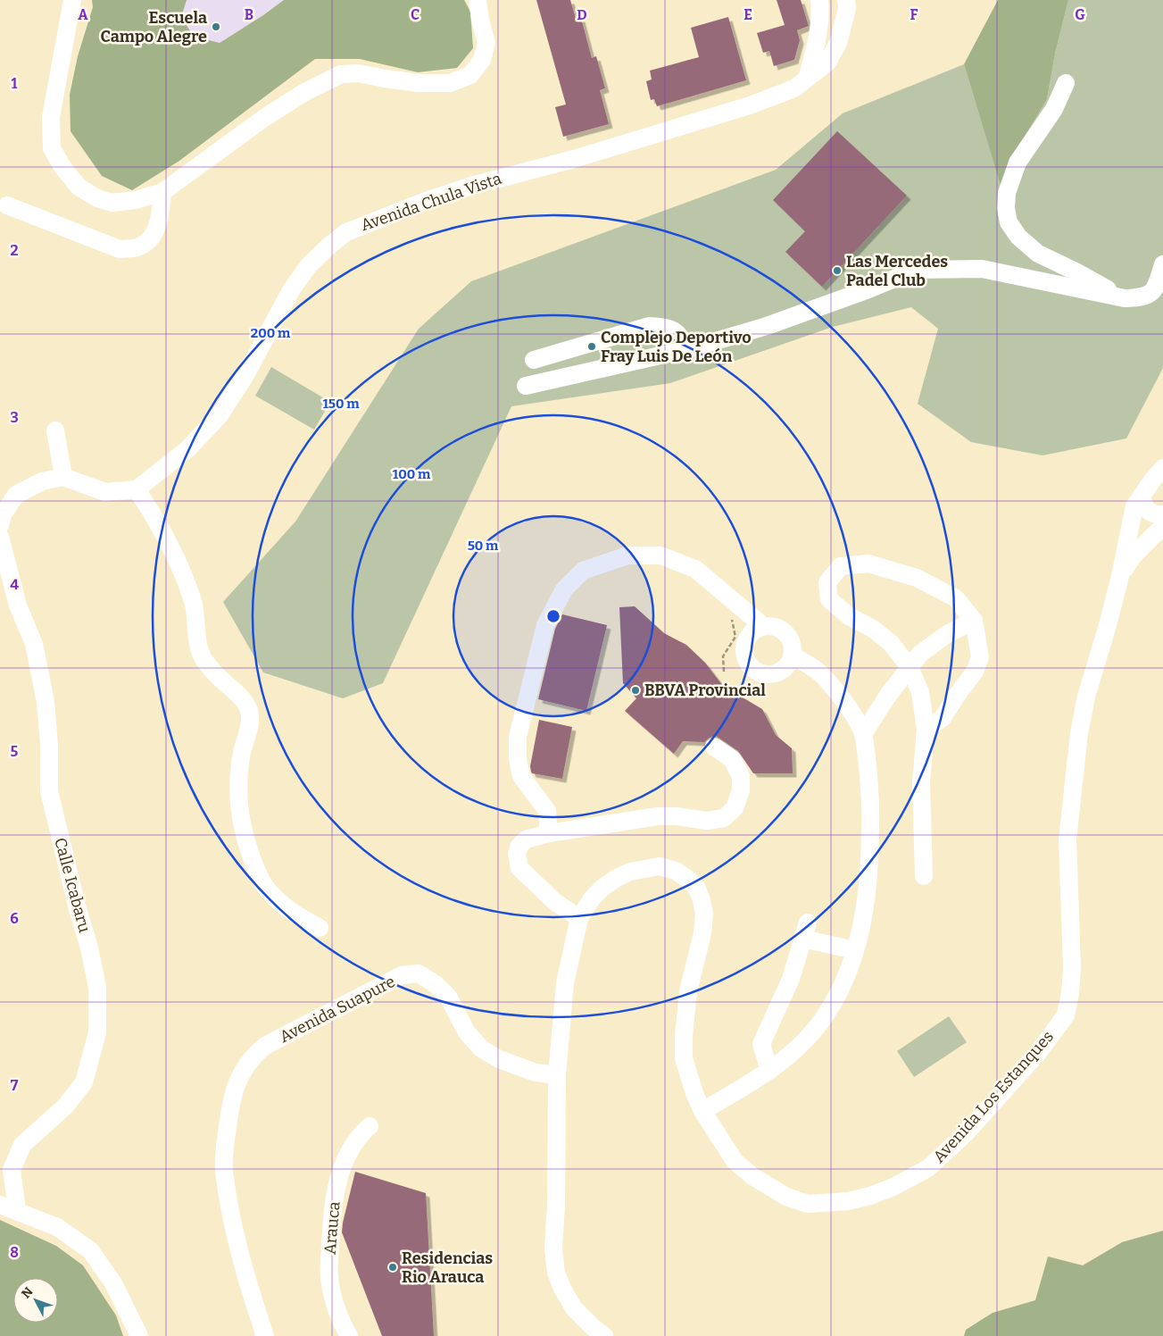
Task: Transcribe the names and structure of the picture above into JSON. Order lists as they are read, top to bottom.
{
  "streets": {
    "street": [
      "Avenida Chula Vista",
      "Calle Icabaru",
      "Avenida Suapure",
      "Avenida Los Estanques",
      "Arauca"
    ]
  },
  "crossings": [
    ["Avenida Suapure", "Avenida Los Estanques"]
  ],
  "places": [
    "Escuela Campo Alegre",
    "Las Mercedes Padel Club",
    "Complejo Deportivo Fray Luis De León",
    "BBVA Provincial",
    "Residencias Rio Arauca"
  ],
  "north": "top left",
  "grid": {
    "columns": [
      "A",
      "B",
      "C",
      "D",
      "E",
      "F",
      "G"
    ],
    "rows": [
      "1",
      "2",
      "3",
      "4",
      "5",
      "6",
      "7",
      "8"
    ]
  },
  "rings": [
    "200 m",
    "150 m",
    "100 m",
    "50 m"
  ]
}
